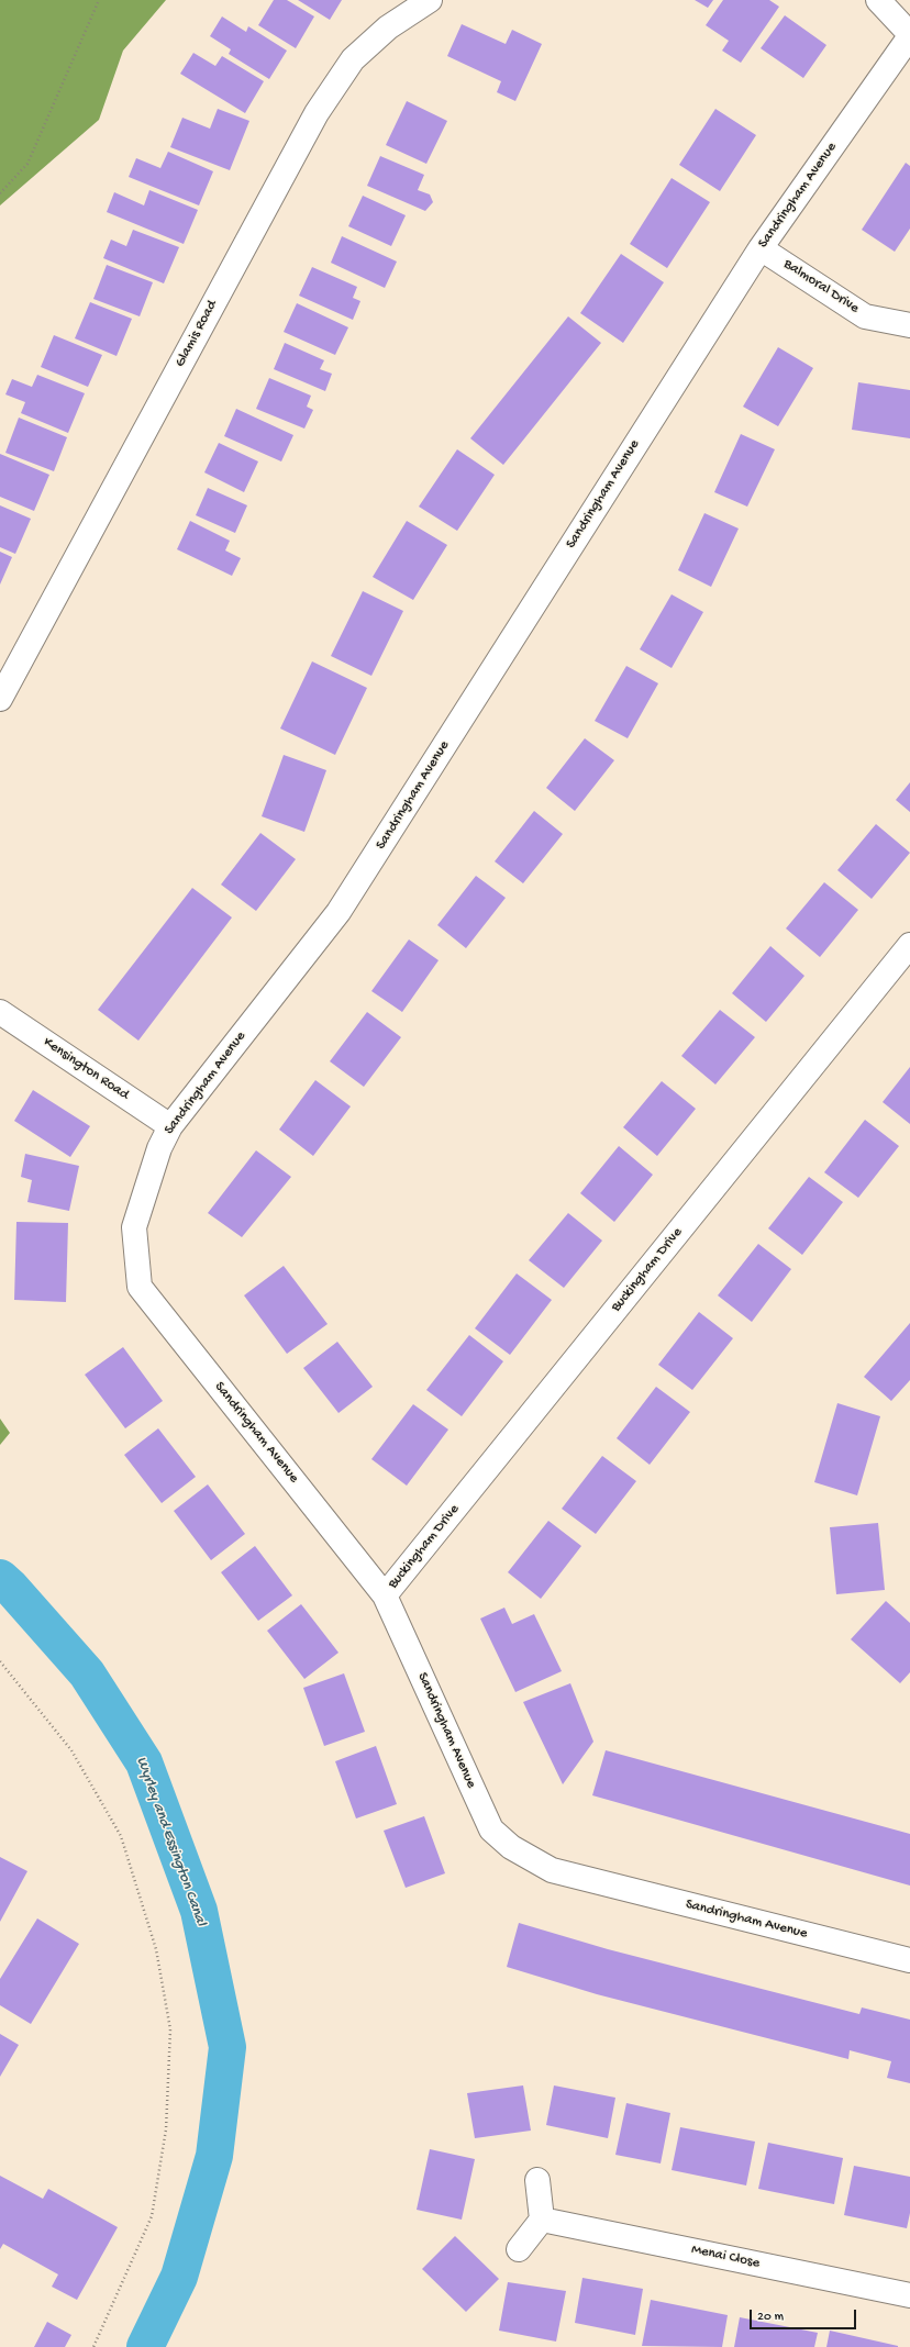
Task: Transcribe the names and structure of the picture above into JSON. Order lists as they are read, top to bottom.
{
  "streets": {
    "street": [
      "Sandringham Avenue",
      "Balmoral Drive",
      "Glamis Road",
      "Kensington Road",
      "Buckingham Drive",
      "Menai Close"
    ]
  },
  "crossings": [
    ["Sandringham Avenue", "Balmoral Drive"],
    ["Sandringham Avenue", "Kensington Road"],
    ["Sandringham Avenue", "Buckingham Drive"]
  ],
  "water": ["Wyrley and Essington Canal"],
  "scale_bar": "20 m"
}
